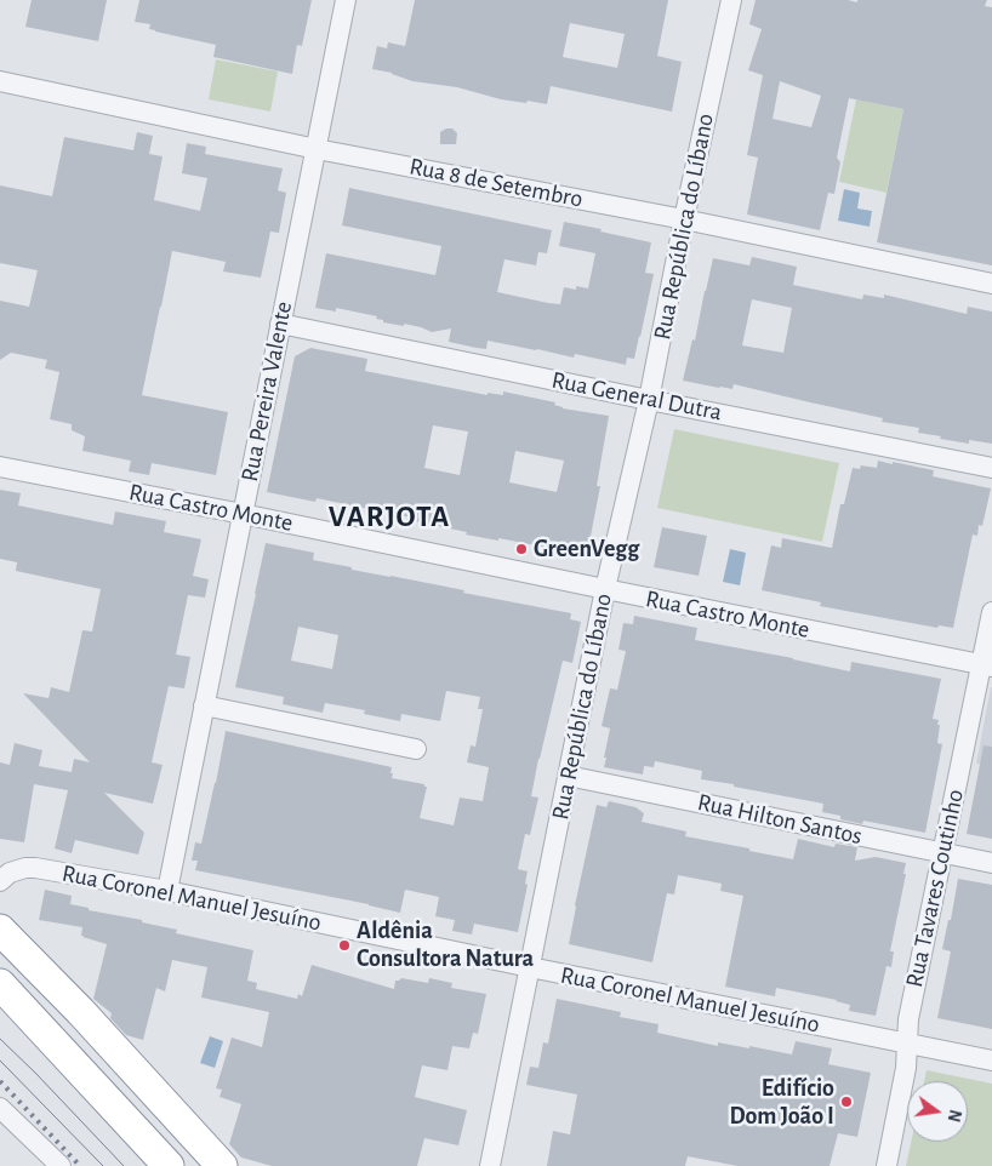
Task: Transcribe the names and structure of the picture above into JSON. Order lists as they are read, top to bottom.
{
  "streets": {
    "street": [
      "Rua 8 de Setembro",
      "Rua República do Líbano",
      "Rua Pereira Valente",
      "Rua General Dutra",
      "Rua Castro Monte",
      "Rua Hilton Santos",
      "Rua Tavares Coutinho",
      "Rua Coronel Manuel Jesuíno"
    ]
  },
  "crossings": [
    ["Rua 8 de Setembro", "Rua República do Líbano"],
    ["Rua 8 de Setembro", "Rua Pereira Valente"],
    ["Rua República do Líbano", "Rua General Dutra"],
    ["Rua República do Líbano", "Rua Castro Monte"],
    ["Rua República do Líbano", "Rua Hilton Santos"],
    ["Rua República do Líbano", "Rua Coronel Manuel Jesuíno"],
    ["Rua Pereira Valente", "Rua General Dutra"],
    ["Rua Pereira Valente", "Rua Castro Monte"],
    ["Rua Pereira Valente", "Rua Coronel Manuel Jesuíno"],
    ["Rua Castro Monte", "Rua Tavares Coutinho"],
    ["Rua Hilton Santos", "Rua Tavares Coutinho"],
    ["Rua Tavares Coutinho", "Rua Coronel Manuel Jesuíno"]
  ],
  "districts": ["VARJOTA"],
  "places": ["GreenVegg", "Aldênia Consultora Natura", "Edifício Dom João I"],
  "north": "right"
}
